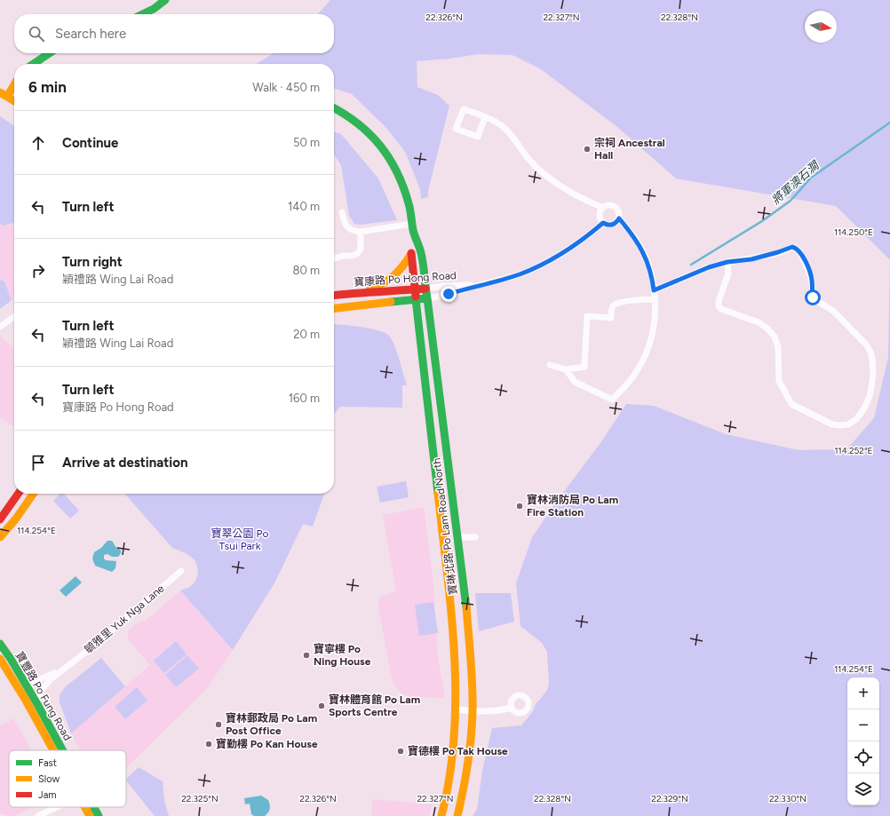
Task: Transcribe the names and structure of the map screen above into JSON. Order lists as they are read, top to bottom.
{
  "streets": {
    "main road": ["寶康路 Po Hong Road", "寶琳北路 Po Lam Road North", "寶豐路 Po Fung Road"],
    "street": ["毓雅里 Yuk Nga Lane"]
  },
  "crossings": [
    ["寶康路 Po Hong Road", "寶琳北路 Po Lam Road North"],
    ["毓雅里 Yuk Nga Lane", "寶豐路 Po Fung Road"]
  ],
  "water": ["將軍澳石澗"],
  "parks": ["寶翠公園 Po Tsui Park"],
  "places": [
    "宗祠 Ancestral Hall",
    "寶林消防局 Po Lam Fire Station",
    "寶寧樓 Po Ning House",
    "寶林體育館 Po Lam Sports Centre",
    "寶林郵政局 Po Lam Post Office",
    "寶勤樓 Po Kan House",
    "寶德樓 Po Tak House"
  ],
  "legend": ["Fast", "Slow", "Jam"],
  "north": "right",
  "page": {
    "search": "Search here",
    "heading": ["6 min", "Walk · 450 m"],
    "list": [
      ["Continue", "50 m"],
      ["Turn left", "140 m"],
      ["Turn right", "穎禮路 Wing Lai Road", "80 m"],
      ["Turn left", "穎禮路 Wing Lai Road", "20 m"],
      ["Turn left", "寶康路 Po Hong Road", "160 m"],
      "Arrive at destination"
    ],
    "map_buttons": ["+", "−"]
  },
  "coordinates": [
    "22.326°N",
    "22.327°N",
    "22.328°N",
    "114.250°E",
    "114.252°E",
    "114.254°E",
    "22.325°N",
    "22.329°N",
    "22.330°N"
  ]
}
